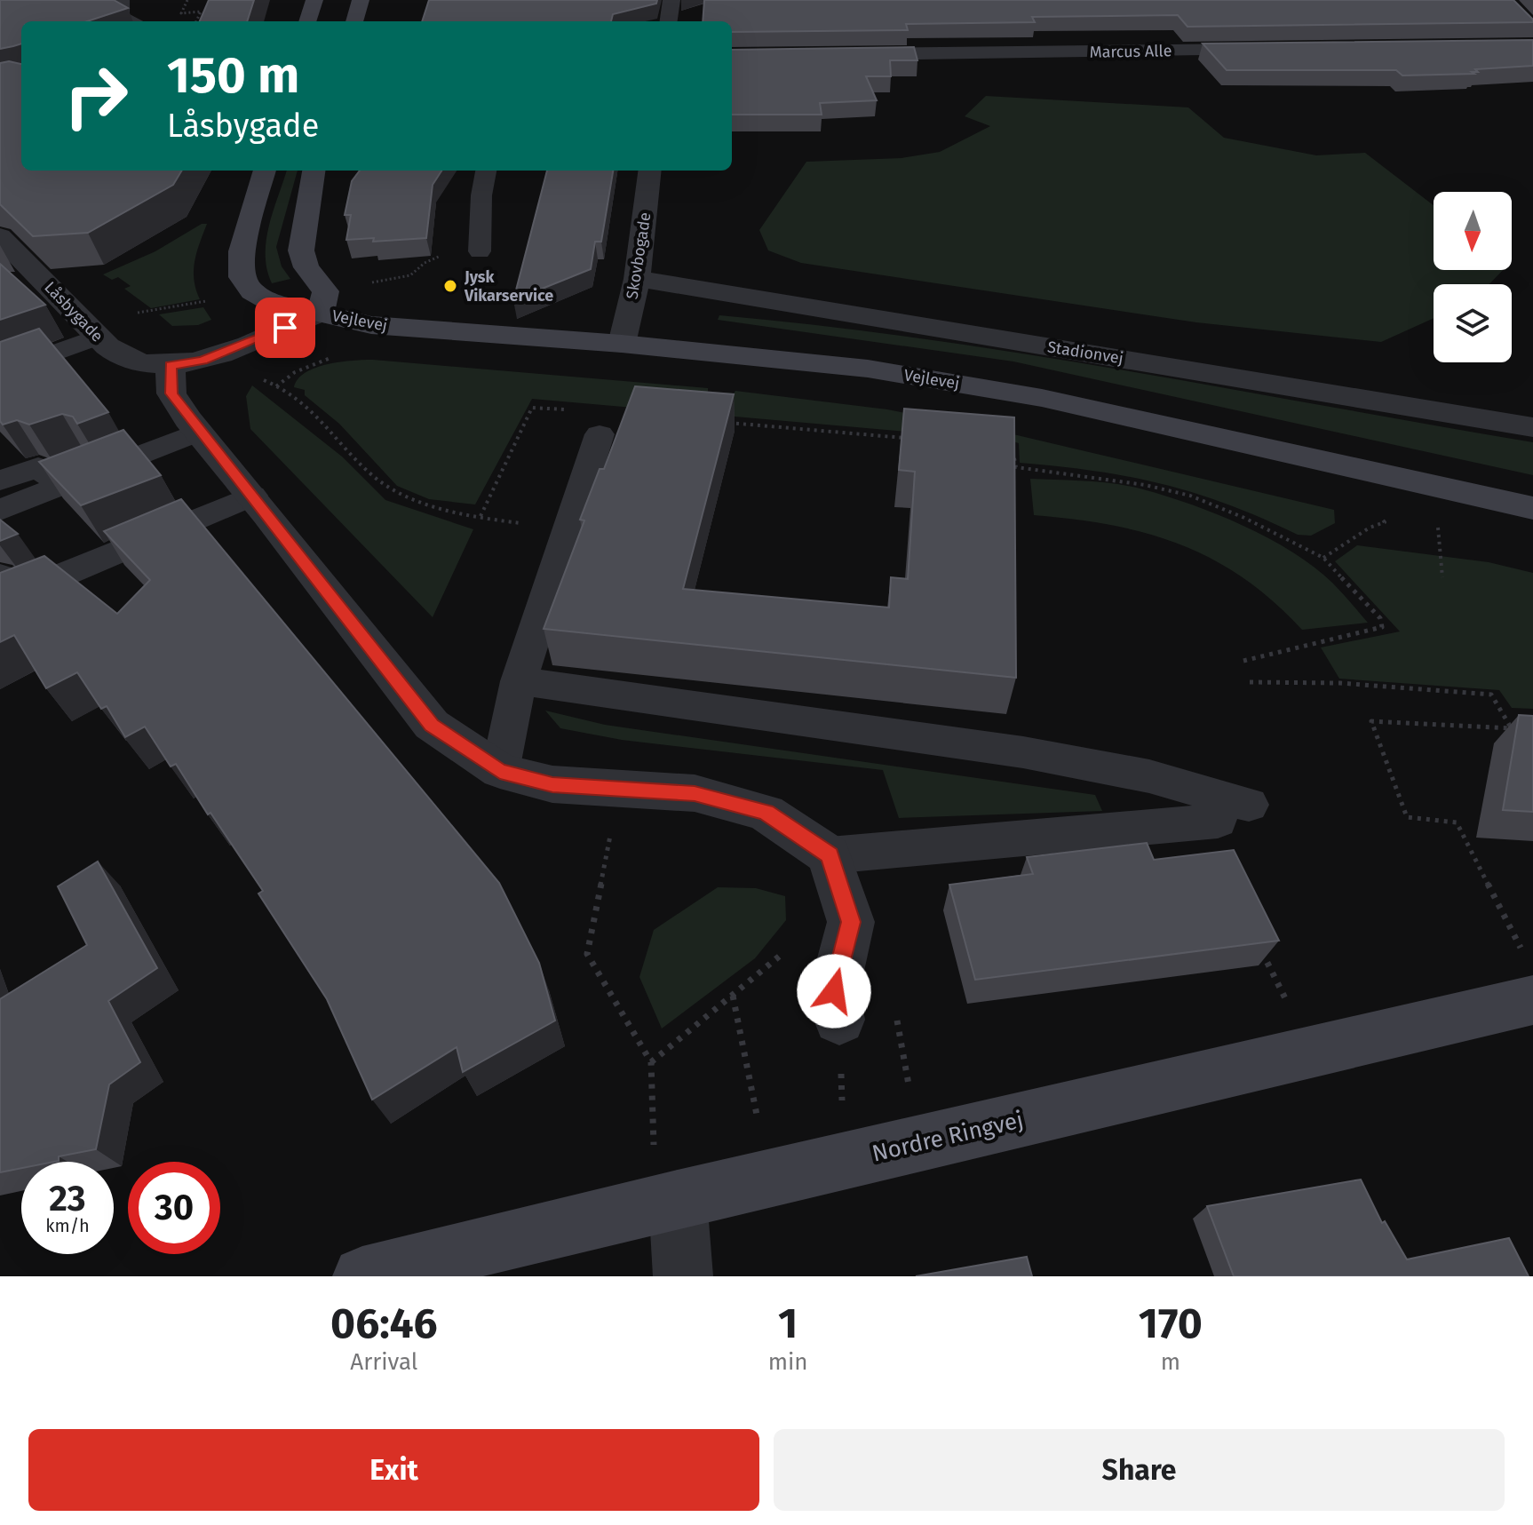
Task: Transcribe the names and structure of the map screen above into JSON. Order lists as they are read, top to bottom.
{
  "streets": {
    "main road": ["Vejlevej", "Nordre Ringvej"],
    "street": [
      "Marcus Alle",
      "Skovbogade",
      "Låsbygade",
      "Stadionvej"
    ]
  },
  "crossings": [
    ["Skovbogade", "Vejlevej"],
    ["Skovbogade", "Stadionvej"],
    ["Låsbygade", "Vejlevej"]
  ],
  "places": ["Jysk Vikarservice"],
  "north": "bottom",
  "page": {
    "turn": ["150 m", "Låsbygade"],
    "speed": "23 km/h",
    "limit": "30",
    "eta": [
      "06:46",
      "Arrival",
      "1",
      "min",
      "170",
      "m"
    ],
    "buttons": ["Exit", "Share"]
  }
}
